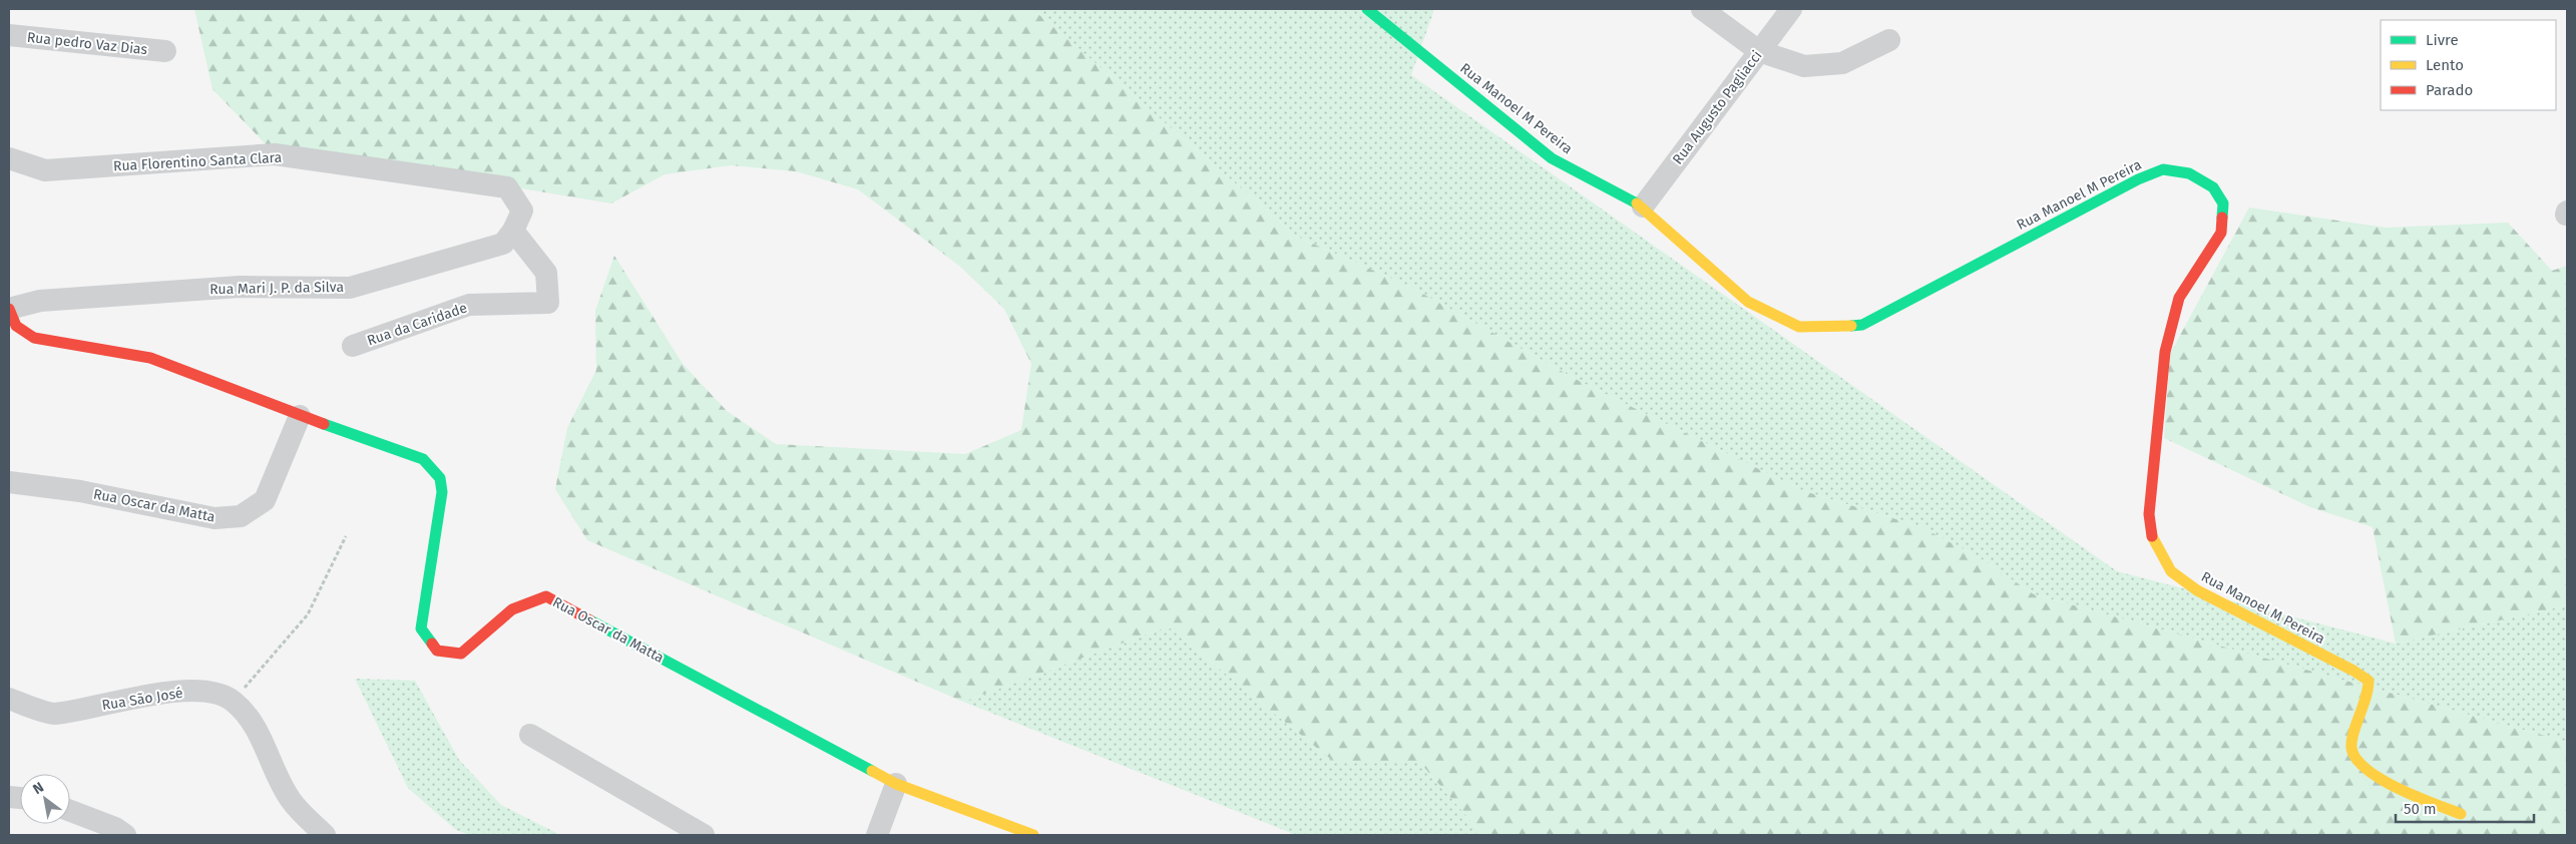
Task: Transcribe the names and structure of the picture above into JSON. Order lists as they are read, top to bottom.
{
  "streets": {
    "street": [
      "Rua pedro Vaz Dias",
      "Rua Augusto Pagliacci",
      "Rua Manoel M Pereira",
      "Rua Florentino Santa Clara",
      "Rua Mari J. P. da Silva",
      "Rua da Caridade",
      "Rua Oscar da Matta",
      "Rua São José"
    ]
  },
  "crossings": [
    ["Rua Augusto Pagliacci", "Rua Manoel M Pereira"],
    ["Rua Florentino Santa Clara", "Rua Mari J. P. da Silva"],
    ["Rua Florentino Santa Clara", "Rua da Caridade"],
    ["Rua Mari J. P. da Silva", "Rua da Caridade"],
    ["Rua Mari J. P. da Silva", "Rua Oscar da Matta"]
  ],
  "legend": ["Livre", "Lento", "Parado"],
  "scale_bar": "50 m",
  "north": "top left"
}
